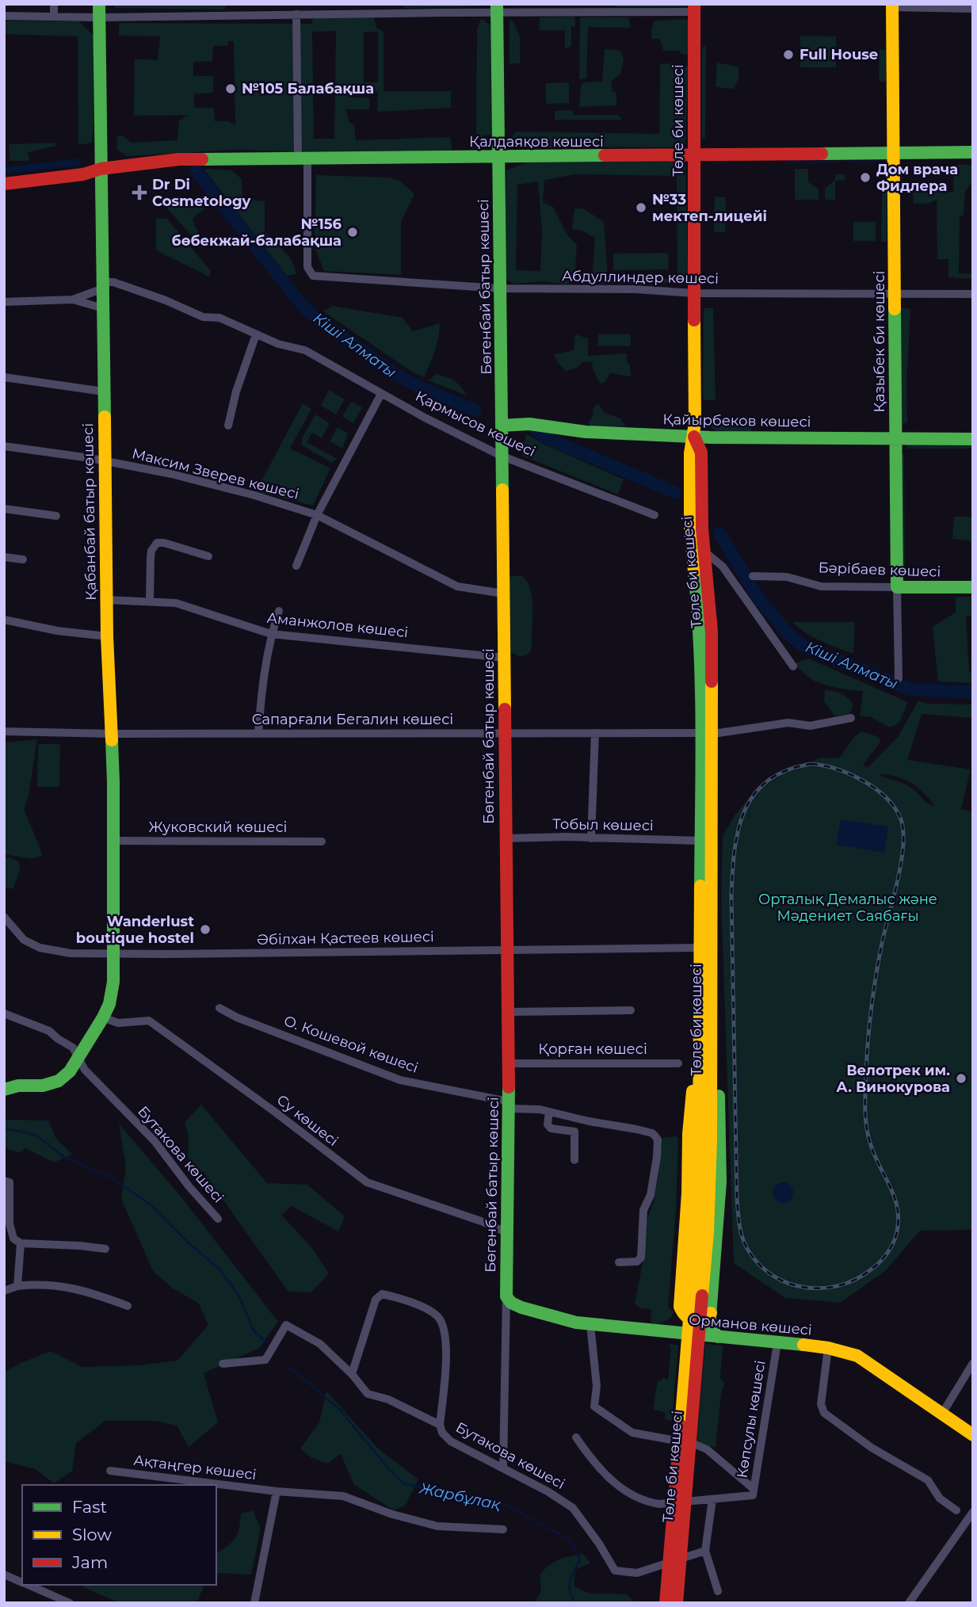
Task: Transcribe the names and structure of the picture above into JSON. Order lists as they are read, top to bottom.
{
  "streets": {
    "street": [
      "Төле би көшесі",
      "Қалдаяқов көшесі",
      "Абдуллиндер көшесі",
      "Бөгенбай батыр көшесі",
      "Қазыбек би көшесі",
      "Қайырбеков көшесі",
      "Қармысов көшесі",
      "Максим Зверев көшесі",
      "Қабанбай батыр көшесі",
      "Бәрібаев көшесі",
      "Аманжолов көшесі",
      "Сапарғали Бегалин көшесі",
      "Тобыл көшесі",
      "Жуковский көшесі",
      "Әбілхан Қастеев көшесі",
      "О. Кошевой көшесі",
      "Қорған көшесі",
      "Су көшесі",
      "Бутакова көшесі",
      "Орманов көшесі",
      "Көпсулы көшесі",
      "Ақтаңгер көшесі"
    ]
  },
  "crossings": [
    ["Төле би көшесі", "Қалдаяқов көшесі"],
    ["Төле би көшесі", "Абдуллиндер көшесі"],
    ["Төле би көшесі", "Қайырбеков көшесі"],
    ["Төле би көшесі", "Сапарғали Бегалин көшесі"],
    ["Төле би көшесі", "Тобыл көшесі"],
    ["Төле би көшесі", "Әбілхан Қастеев көшесі"],
    ["Қалдаяқов көшесі", "Абдуллиндер көшесі"],
    ["Қалдаяқов көшесі", "Бөгенбай батыр көшесі"],
    ["Қалдаяқов көшесі", "Қазыбек би көшесі"],
    ["Қалдаяқов көшесі", "Қабанбай батыр көшесі"],
    ["Абдуллиндер көшесі", "Бөгенбай батыр көшесі"],
    ["Абдуллиндер көшесі", "Қазыбек би көшесі"],
    ["Бөгенбай батыр көшесі", "Қайырбеков көшесі"],
    ["Бөгенбай батыр көшесі", "Қармысов көшесі"],
    ["Бөгенбай батыр көшесі", "Максим Зверев көшесі"],
    ["Бөгенбай батыр көшесі", "Аманжолов көшесі"],
    ["Бөгенбай батыр көшесі", "Сапарғали Бегалин көшесі"],
    ["Бөгенбай батыр көшесі", "Тобыл көшесі"],
    ["Бөгенбай батыр көшесі", "Әбілхан Қастеев көшесі"],
    ["Бөгенбай батыр көшесі", "О. Кошевой көшесі"],
    ["Бөгенбай батыр көшесі", "Қорған көшесі"],
    ["Бөгенбай батыр көшесі", "Су көшесі"],
    ["Бөгенбай батыр көшесі", "Бутакова көшесі"],
    ["Бөгенбай батыр көшесі", "Орманов көшесі"],
    ["Қазыбек би көшесі", "Қайырбеков көшесі"],
    ["Қазыбек би көшесі", "Бәрібаев көшесі"],
    ["Қармысов көшесі", "Қабанбай батыр көшесі"],
    ["Максим Зверев көшесі", "Қабанбай батыр көшесі"],
    ["Қабанбай батыр көшесі", "Аманжолов көшесі"],
    ["Қабанбай батыр көшесі", "Сапарғали Бегалин көшесі"],
    ["Қабанбай батыр көшесі", "Жуковский көшесі"],
    ["Қабанбай батыр көшесі", "Әбілхан Қастеев көшесі"],
    ["Қабанбай батыр көшесі", "Су көшесі"],
    ["Қабанбай батыр көшесі", "Бутакова көшесі"],
    ["Орманов көшесі", "Көпсулы көшесі"]
  ],
  "water": ["Кіші Алматы", "Жарбұлақ"],
  "parks": ["Орталық Демалыс және Мәдениет Саябағы"],
  "places": {
    "other": [
      "Full House",
      "№105 Балабақша",
      "Дом врача Фидлера",
      "№33 мектеп-лицейі",
      "№156 бөбекжай-балабақша",
      "Wanderlust boutique hostel",
      "Велотрек им. А. Винокурова"
    ],
    "health": ["Dr Di Cosmetology"]
  },
  "legend": ["Fast", "Slow", "Jam"]
}
